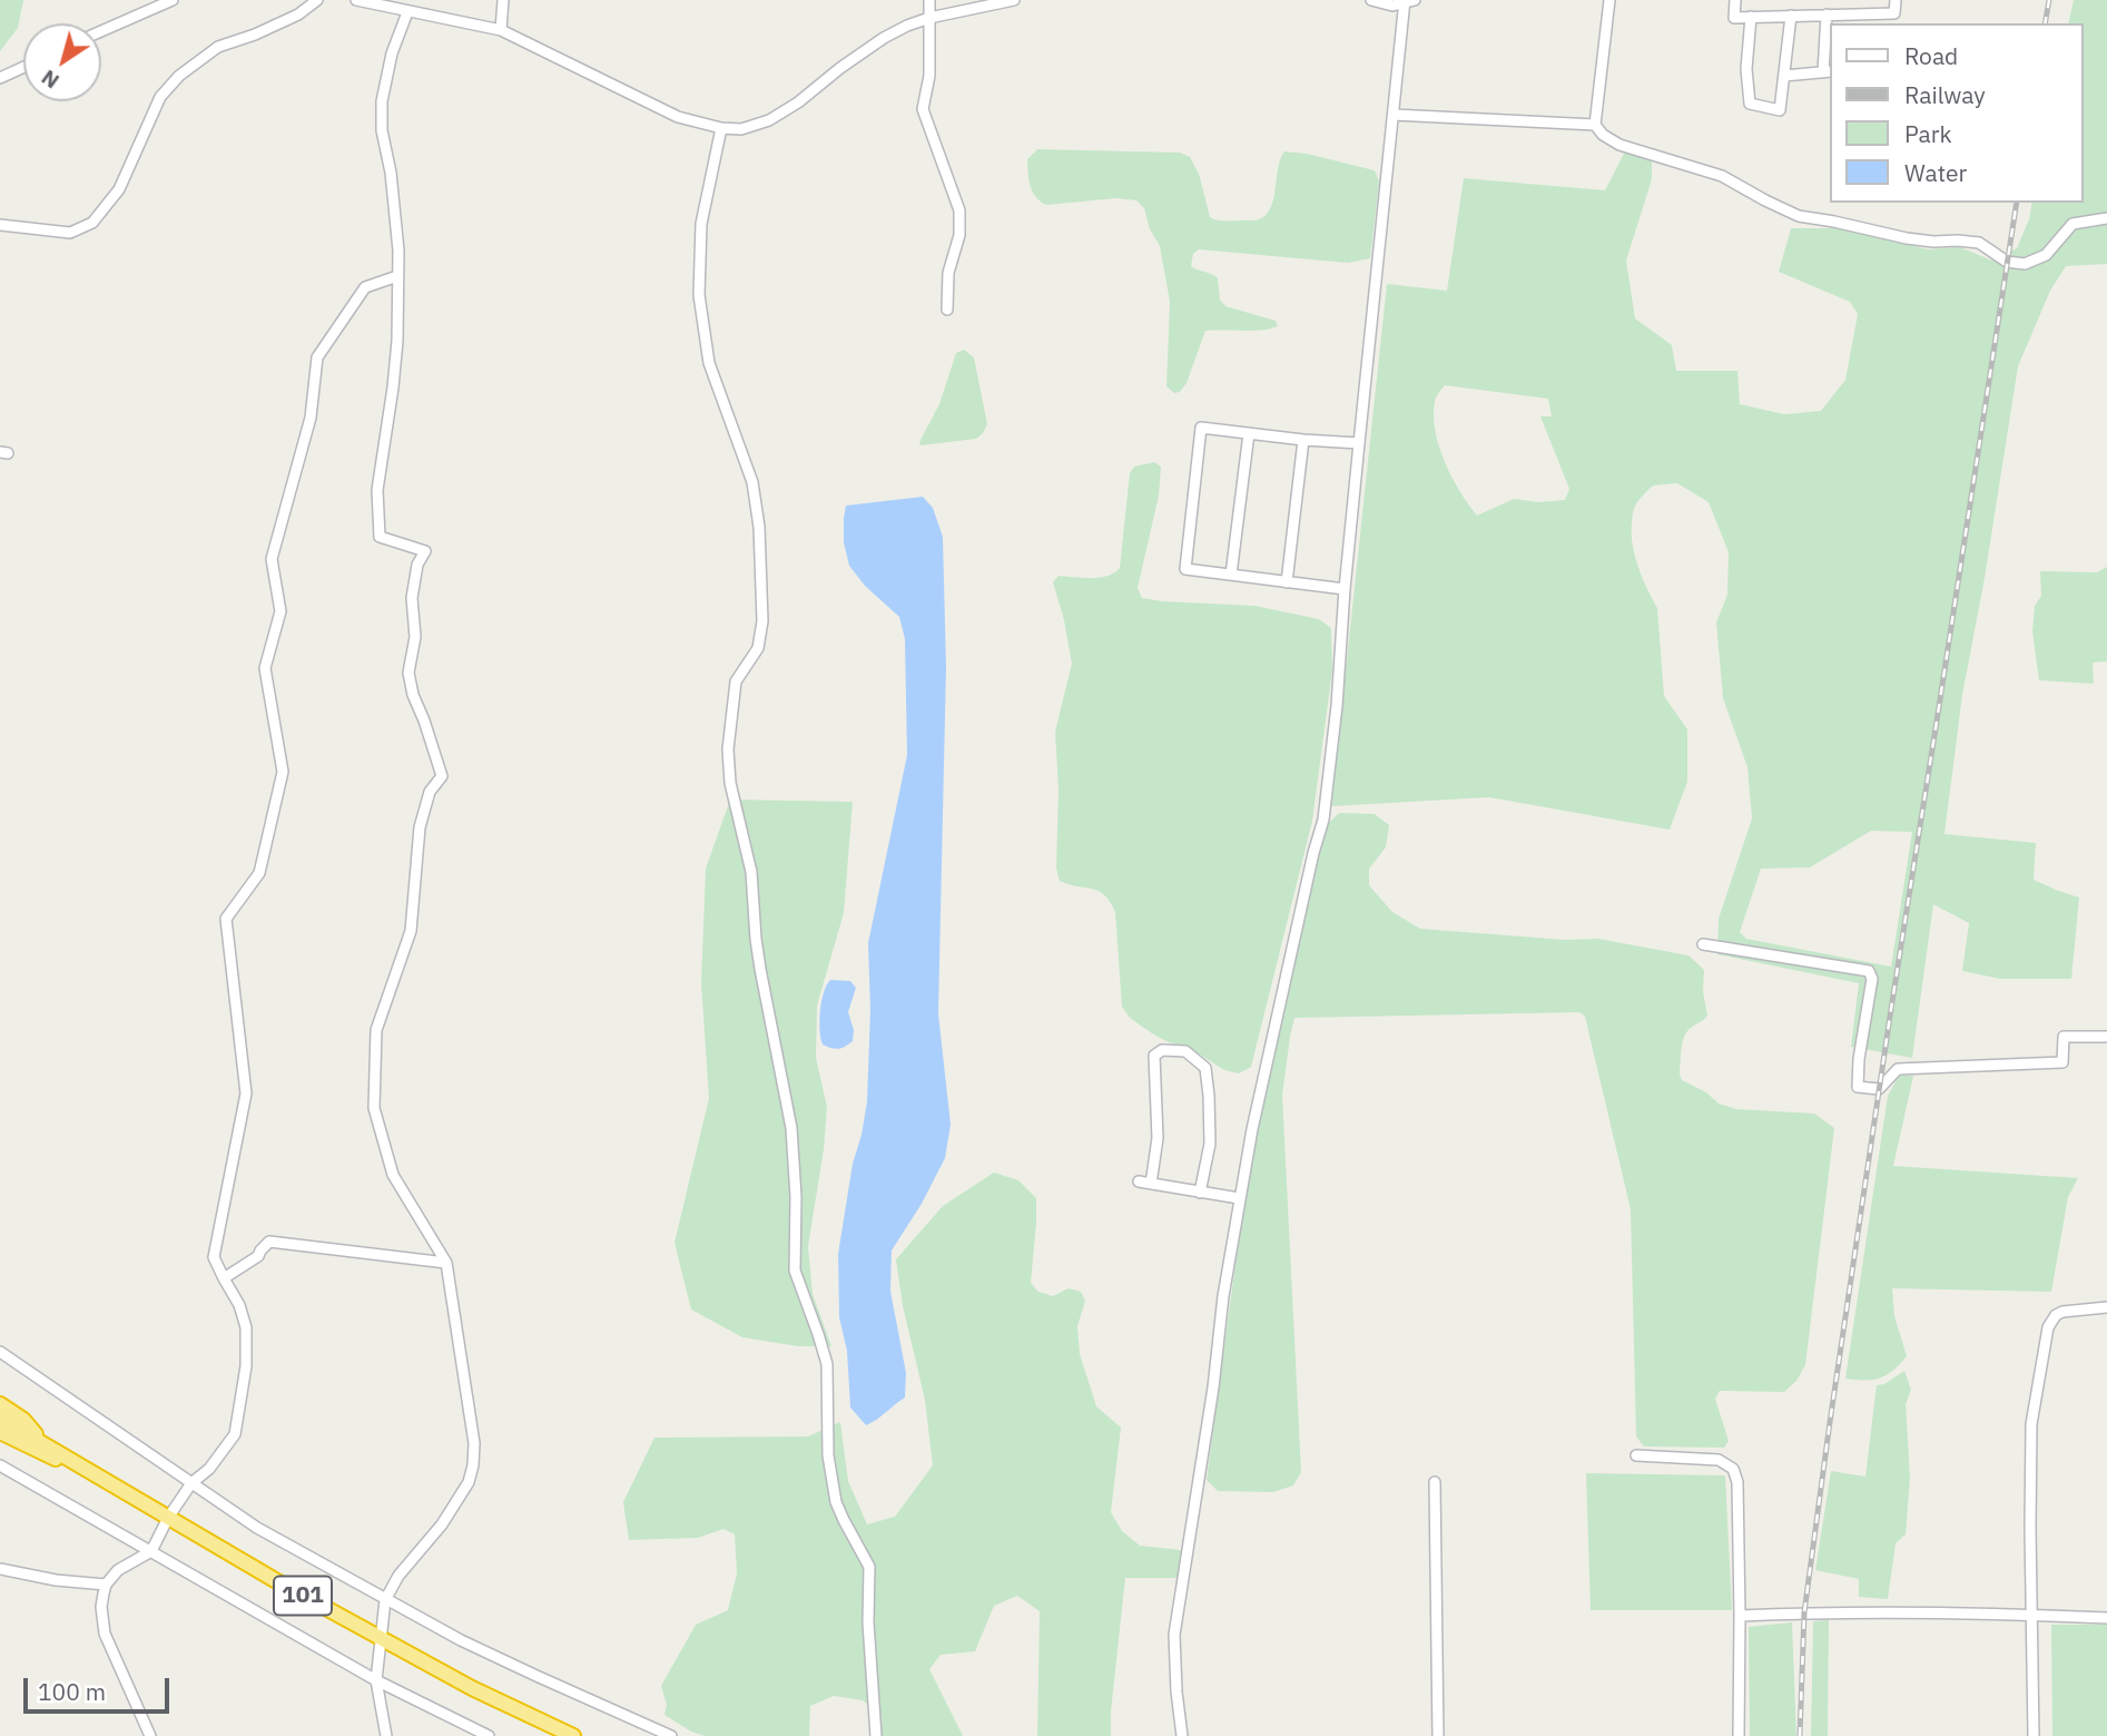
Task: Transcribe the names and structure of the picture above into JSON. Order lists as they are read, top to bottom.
{
  "streets": {
    "highway": ["101"]
  },
  "legend": [
    "Road",
    "Railway",
    "Park",
    "Water"
  ],
  "scale_bar": "100 m",
  "north": "bottom left"
}
